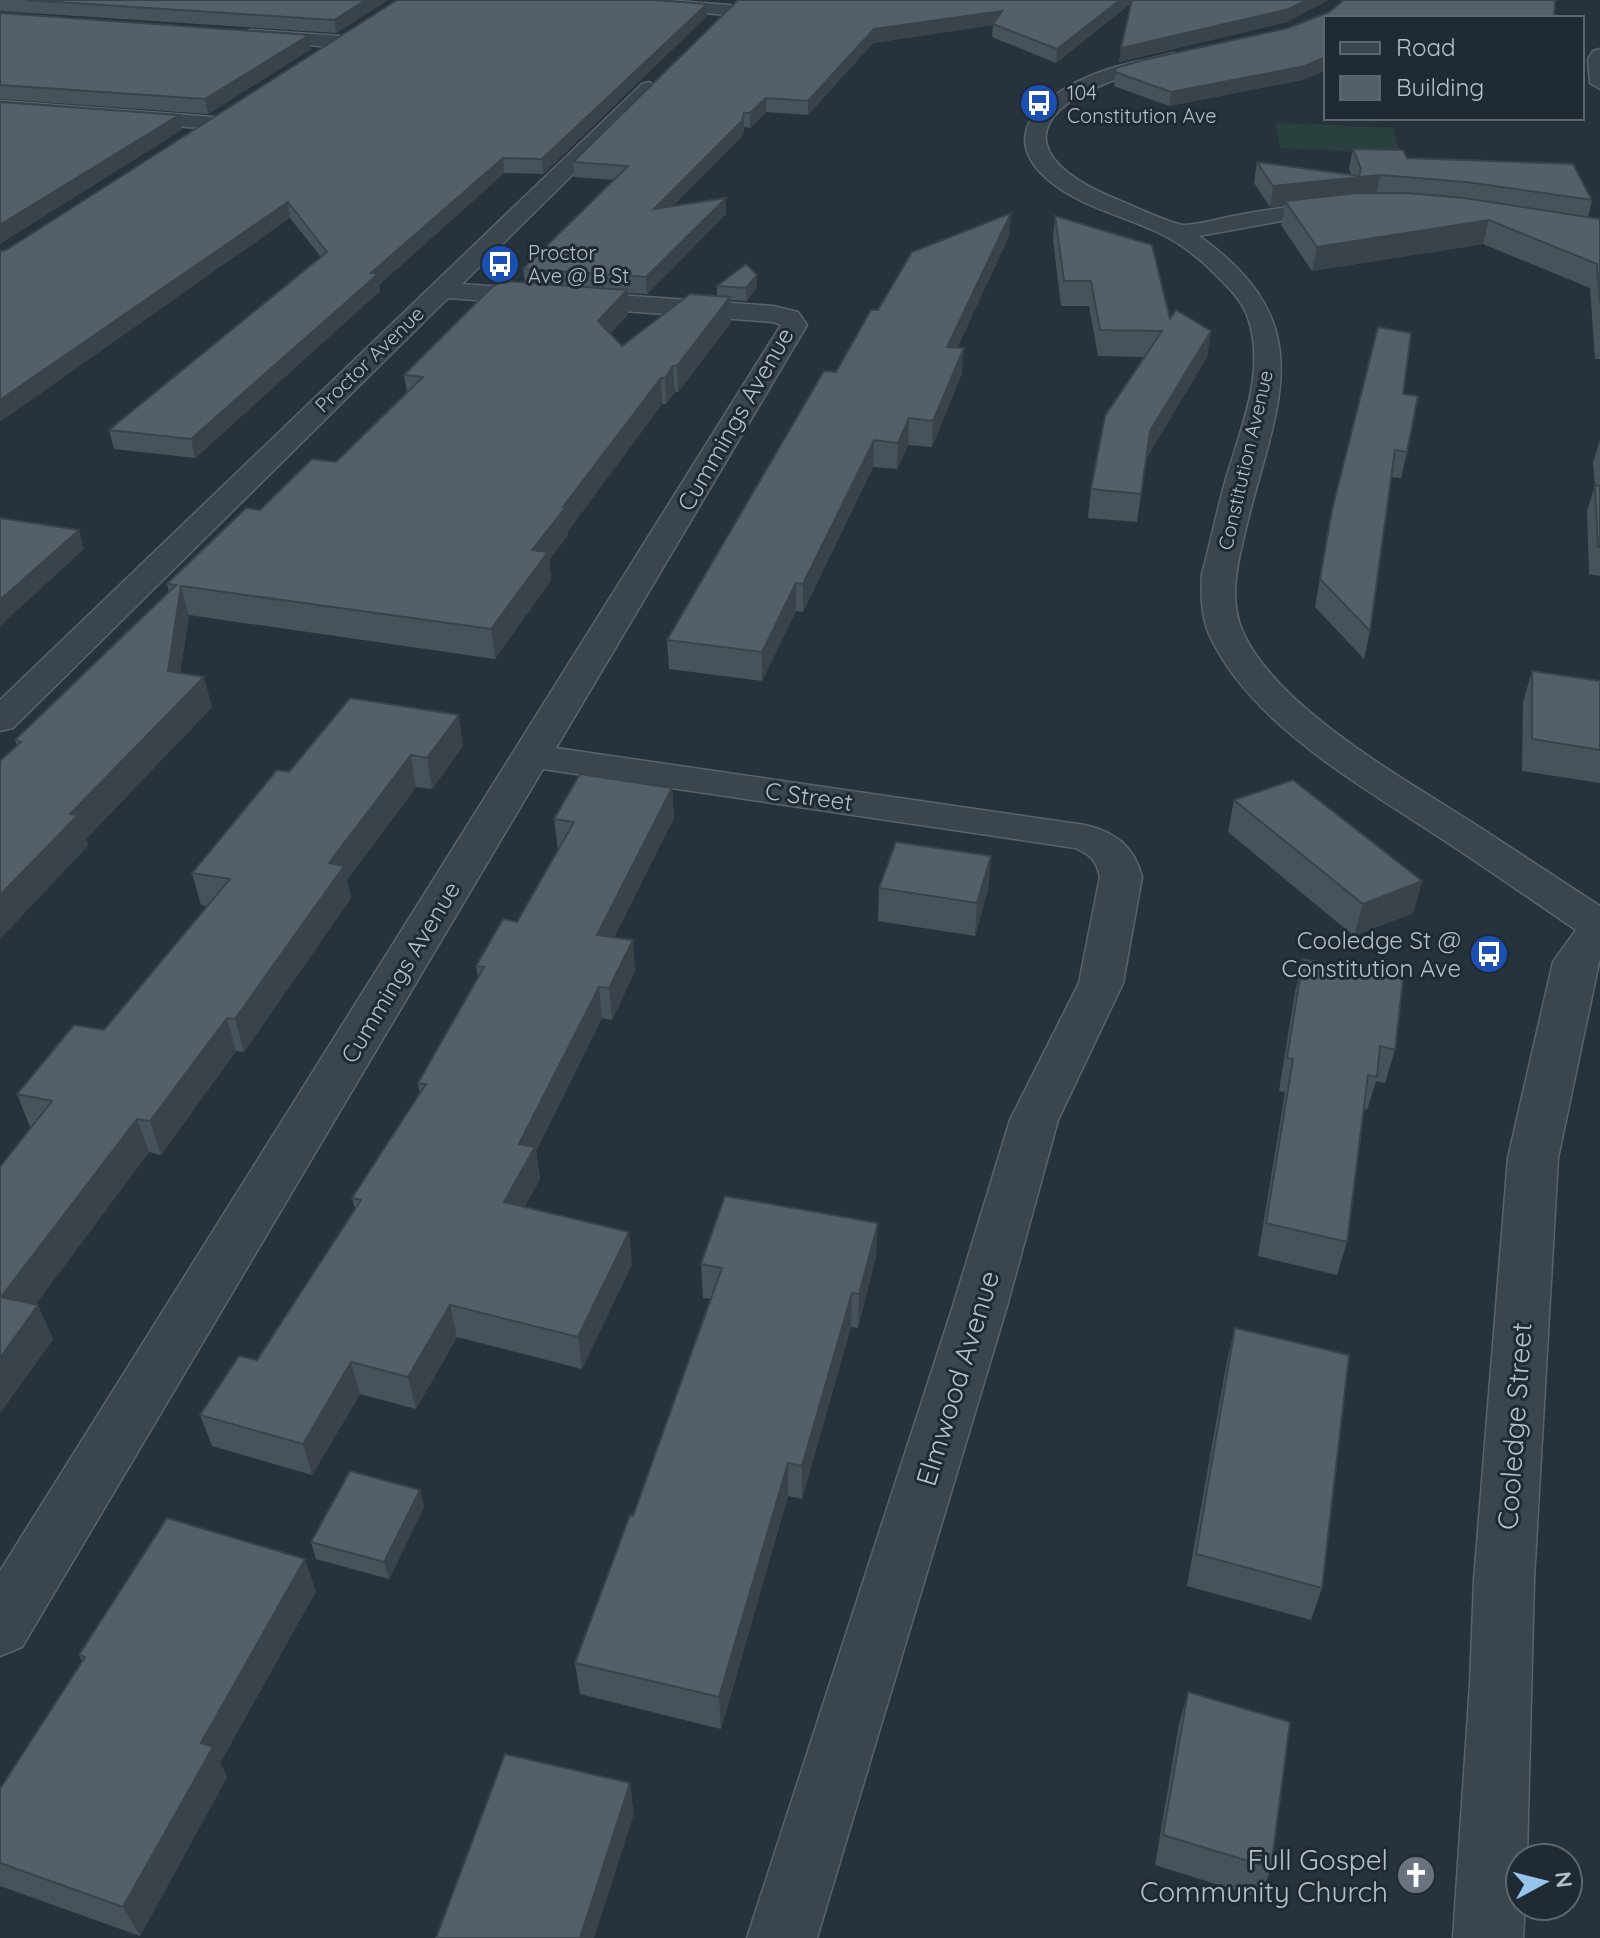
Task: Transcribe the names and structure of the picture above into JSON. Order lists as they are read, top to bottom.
{
  "streets": {
    "street": [
      "Proctor Avenue",
      "Cummings Avenue",
      "Constitution Avenue",
      "C Street",
      "Elmwood Avenue",
      "Cooledge Street"
    ]
  },
  "crossings": [
    ["Proctor Avenue", "Cummings Avenue"],
    ["Cummings Avenue", "C Street"],
    ["Constitution Avenue", "Cooledge Street"],
    ["C Street", "Elmwood Avenue"]
  ],
  "places": {
    "bus stop": ["104 Constitution Ave", "Proctor Ave @ B St", "Cooledge St @ Constitution Ave"],
    "church": ["Full Gospel Community Church"]
  },
  "legend": ["Road", "Building"],
  "north": "right"
}
